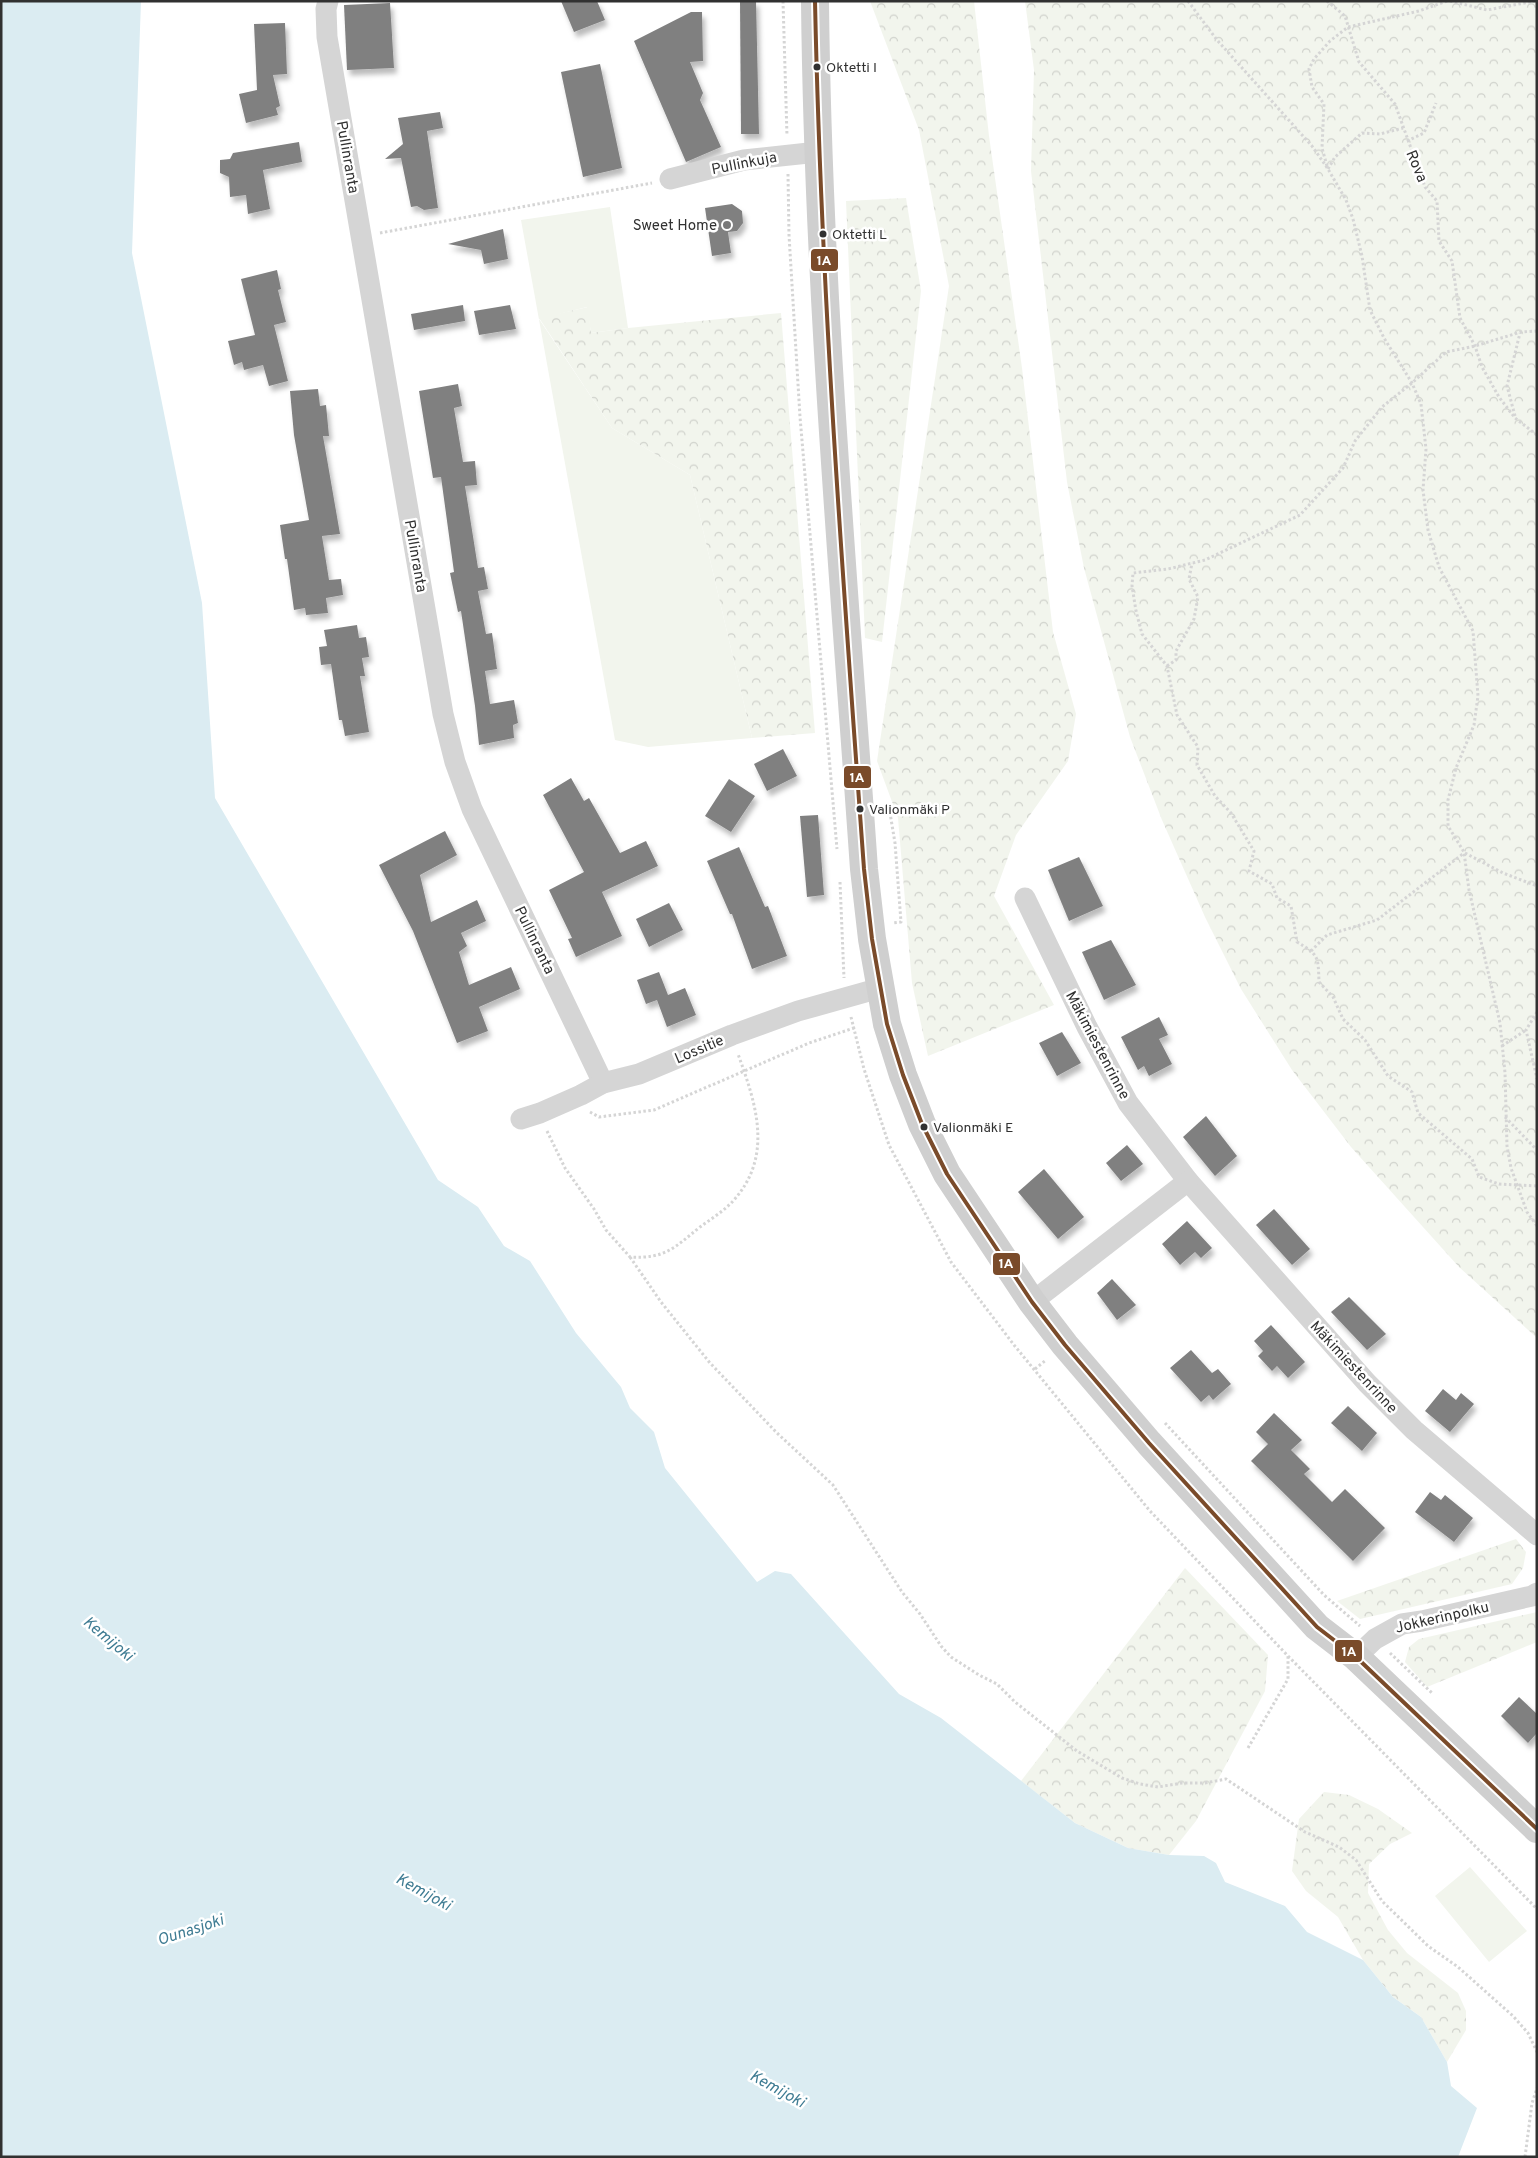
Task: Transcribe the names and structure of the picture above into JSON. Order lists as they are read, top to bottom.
{
  "streets": {
    "street": [
      "Pullinranta",
      "Pullinkuja",
      "Mäkimiestenrinne",
      "Lossitie",
      "Jokkerinpolku"
    ],
    "path": ["Rova"]
  },
  "crossings": [
    ["Pullinranta", "Lossitie"]
  ],
  "water": ["Kemijoki", "Ounasjoki"],
  "places": [
    "Oktetti I",
    "Sweet Home",
    "Oktetti L",
    "Valionmäki P",
    "Valionmäki E"
  ],
  "lines": ["transit line 1A"]
}
